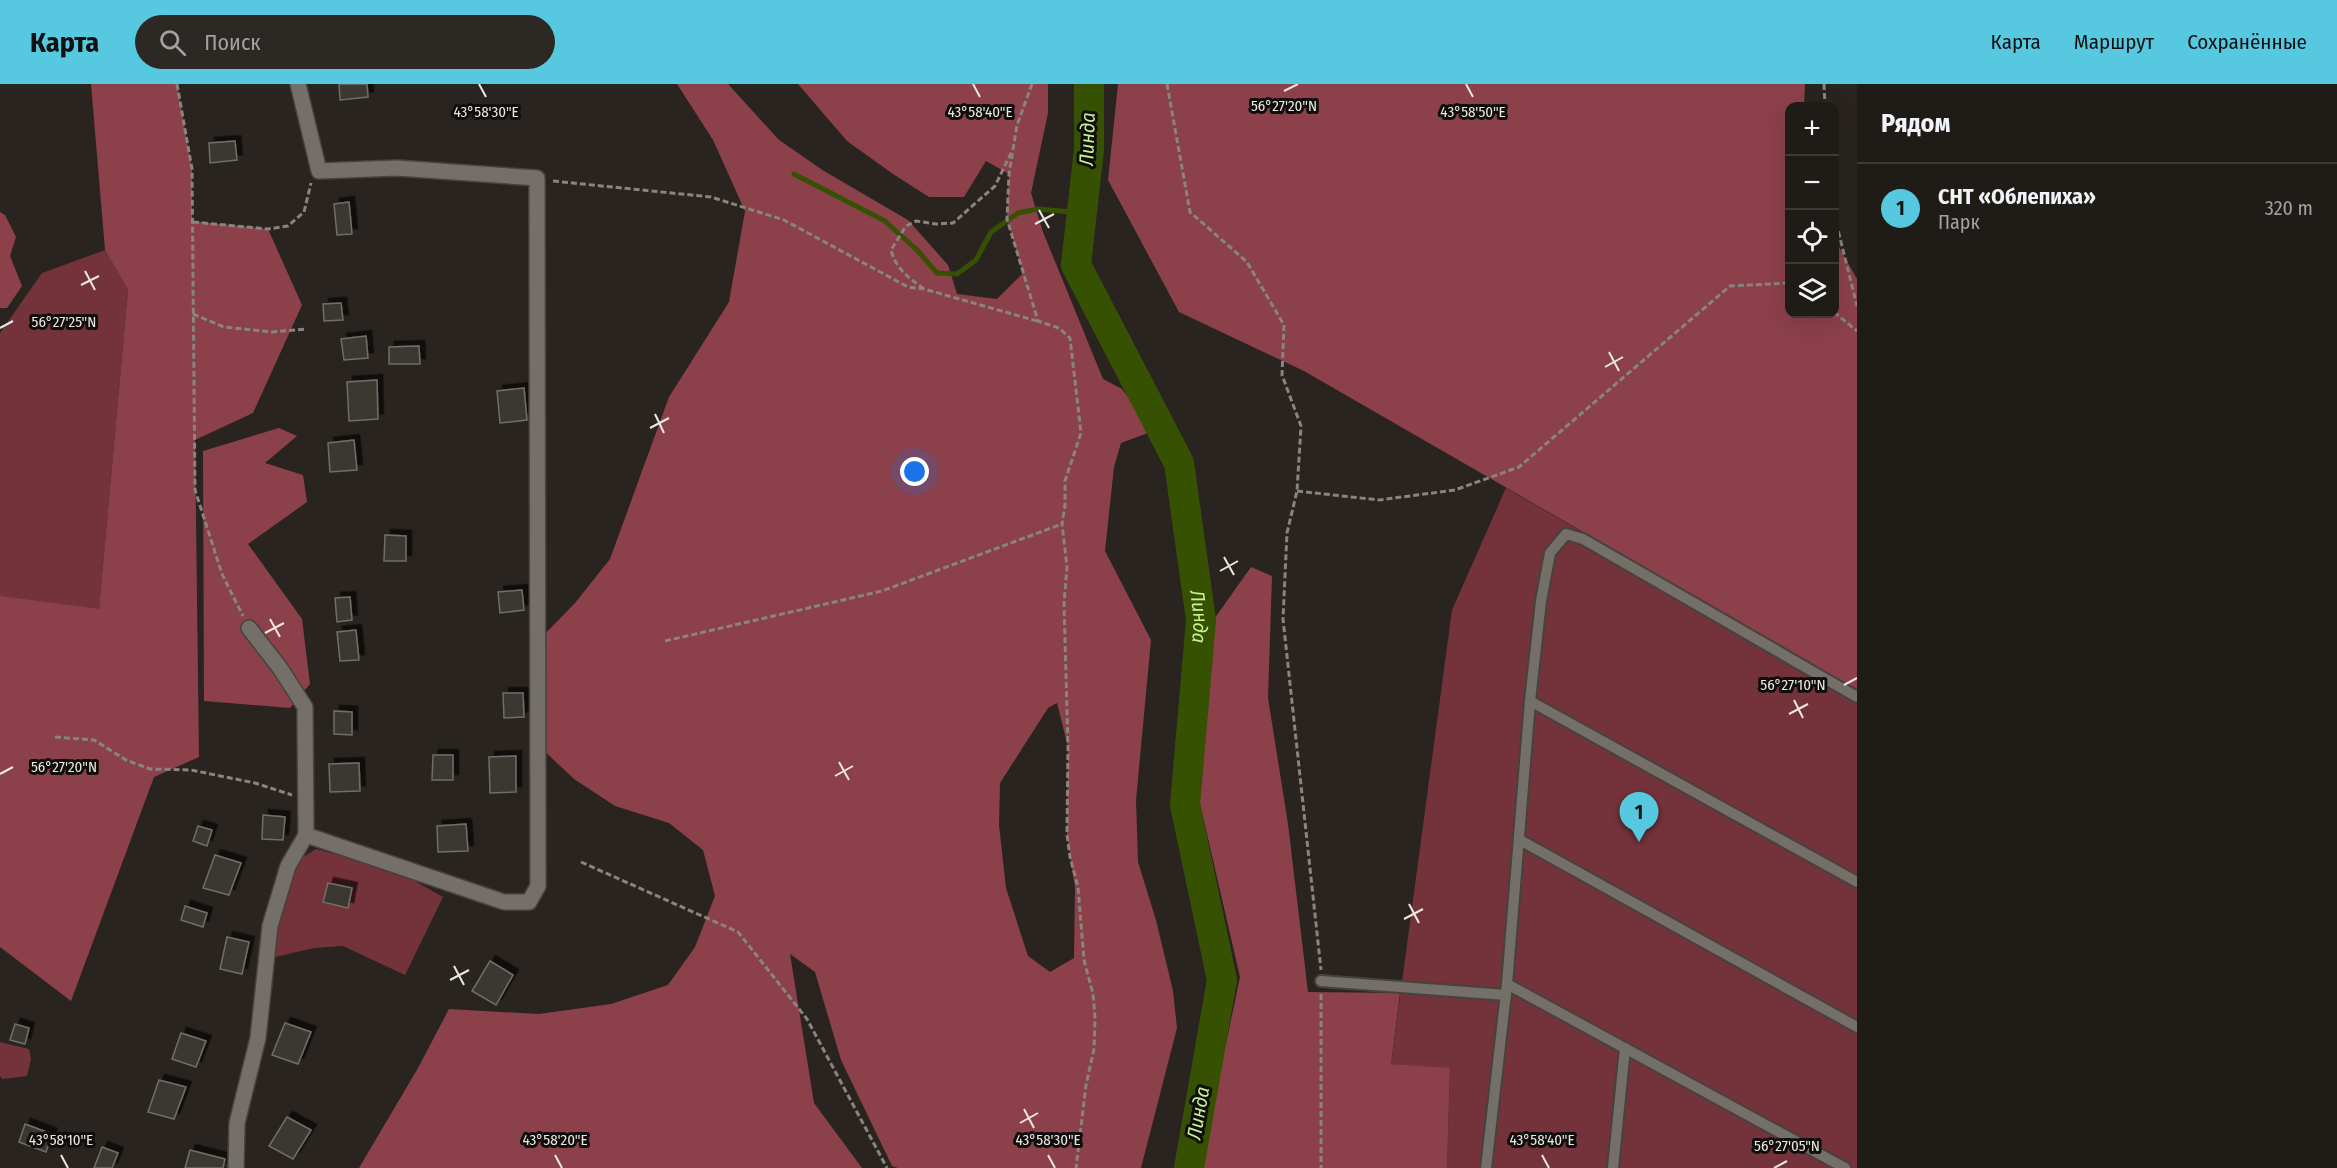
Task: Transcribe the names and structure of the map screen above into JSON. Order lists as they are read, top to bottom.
{
  "water": ["Линда"],
  "page": {
    "header": "Карта",
    "search": "Поиск",
    "nav": ["Карта", "Маршрут", "Сохранённые"],
    "heading": "Рядом",
    "map_buttons": ["+", "−"],
    "list": [
      {
        "mark": "1",
        "name": "СНТ «Облепиха»",
        "note": "Парк",
        "value": "320 m"
      }
    ],
    "pins": "1"
  },
  "coordinates": [
    "56°27'20\"N",
    "43°58'30\"E",
    "43°58'40\"E",
    "43°58'50\"E",
    "56°27'25\"N",
    "56°27'10\"N",
    "43°58'10\"E",
    "43°58'20\"E",
    "56°27'05\"N"
  ]
}
